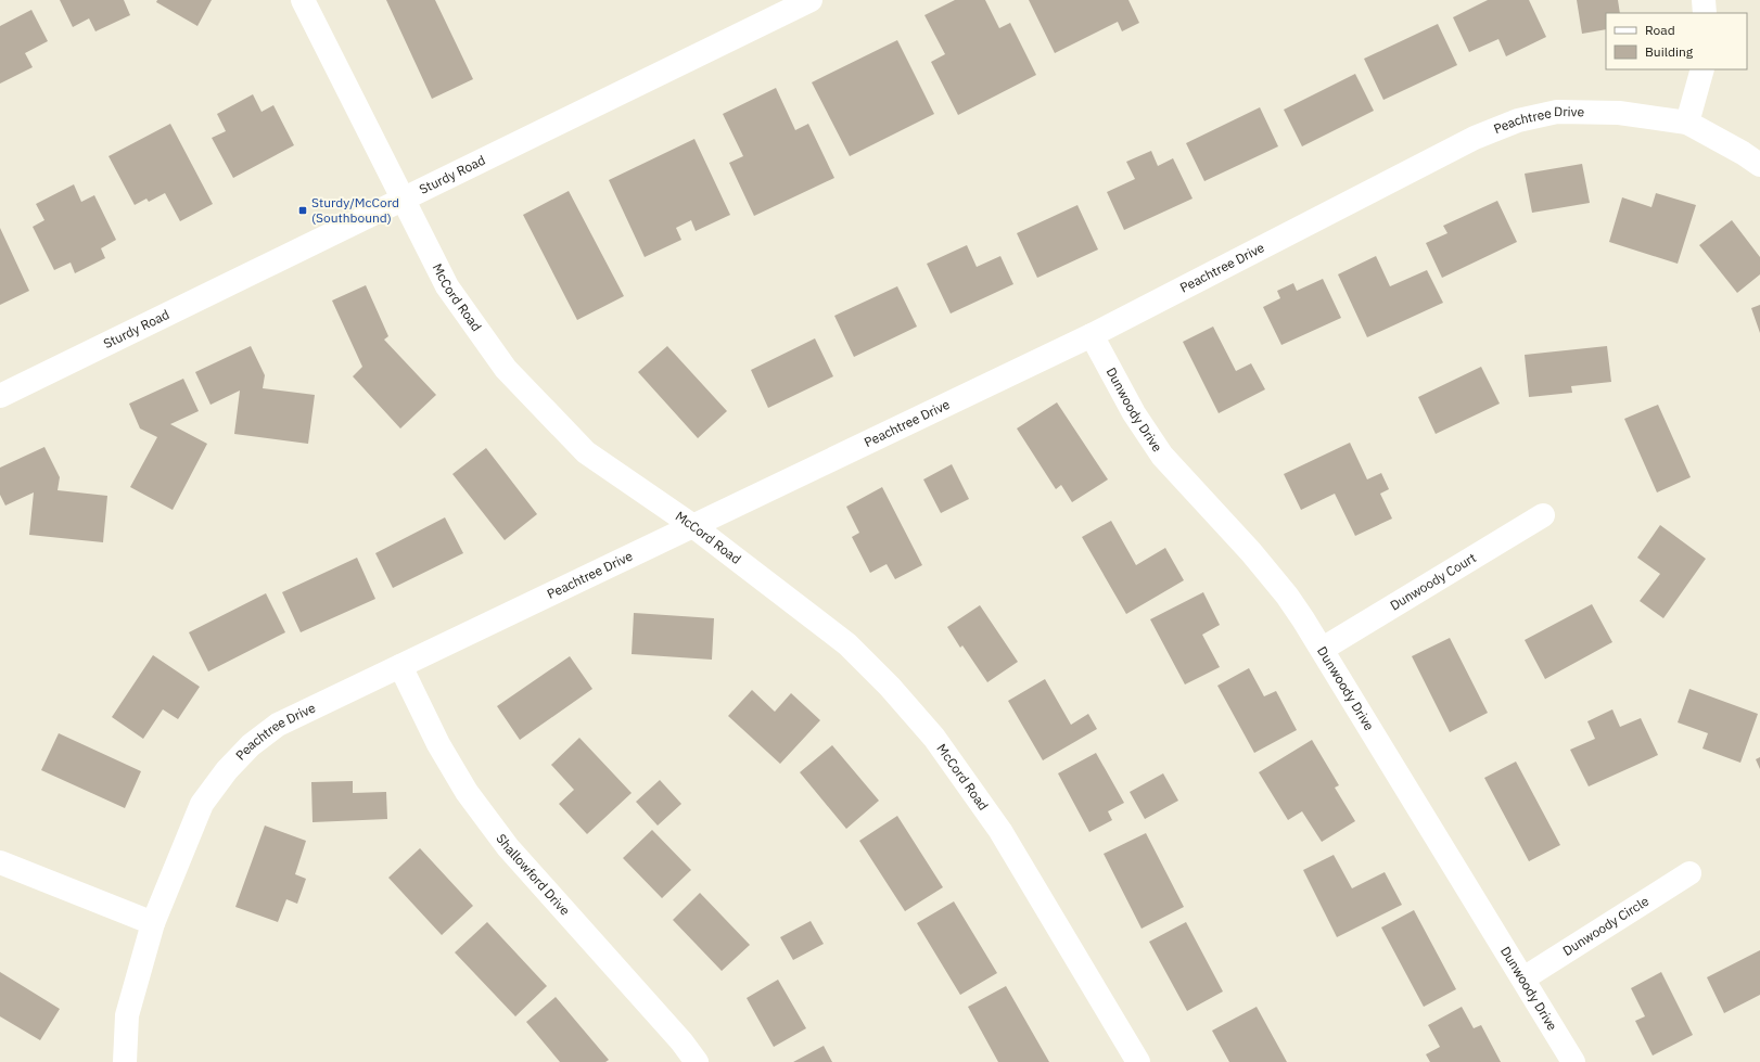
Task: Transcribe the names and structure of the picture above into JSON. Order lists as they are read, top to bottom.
{
  "streets": {
    "street": [
      "Peachtree Drive",
      "Sturdy Road",
      "McCord Road",
      "Dunwoody Drive",
      "Dunwoody Court",
      "Shallowford Drive",
      "Dunwoody Circle"
    ]
  },
  "crossings": [
    ["Peachtree Drive", "McCord Road"],
    ["Peachtree Drive", "Dunwoody Drive"],
    ["Peachtree Drive", "Shallowford Drive"],
    ["Sturdy Road", "McCord Road"],
    ["Dunwoody Drive", "Dunwoody Court"],
    ["Dunwoody Drive", "Dunwoody Circle"]
  ],
  "places": {
    "transit": ["Sturdy/McCord (Southbound)"]
  },
  "legend": ["Road", "Building"]
}
